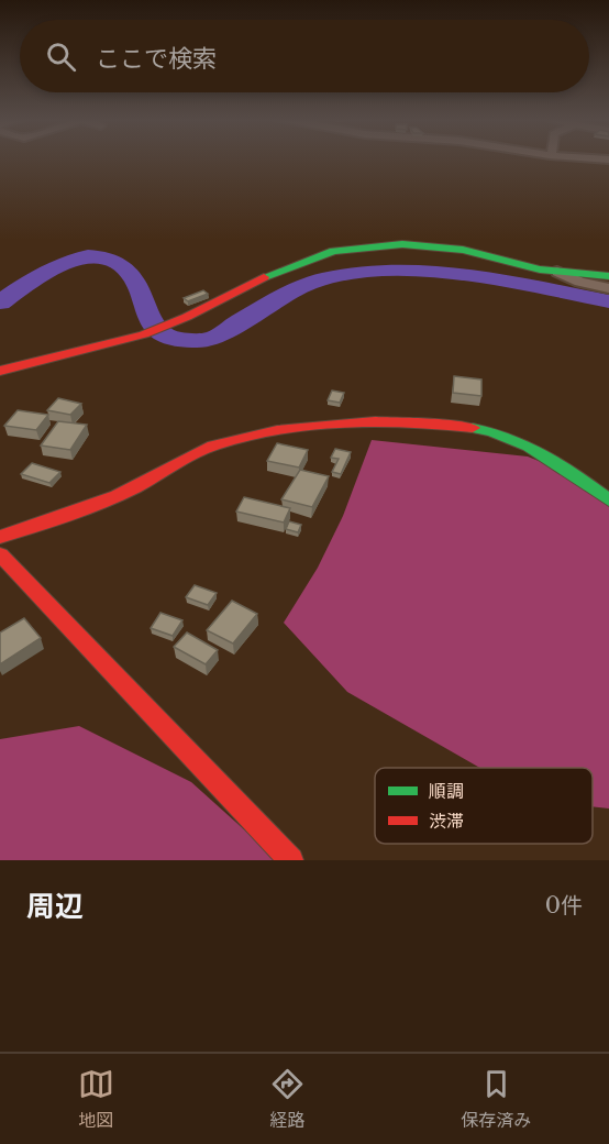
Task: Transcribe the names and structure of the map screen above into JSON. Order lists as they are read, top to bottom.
{
  "legend": ["順調", "渋滞"],
  "page": {
    "search": "ここで検索",
    "heading": ["周辺", "0件"],
    "nav": ["地図", "経路", "保存済み"]
  }
}
